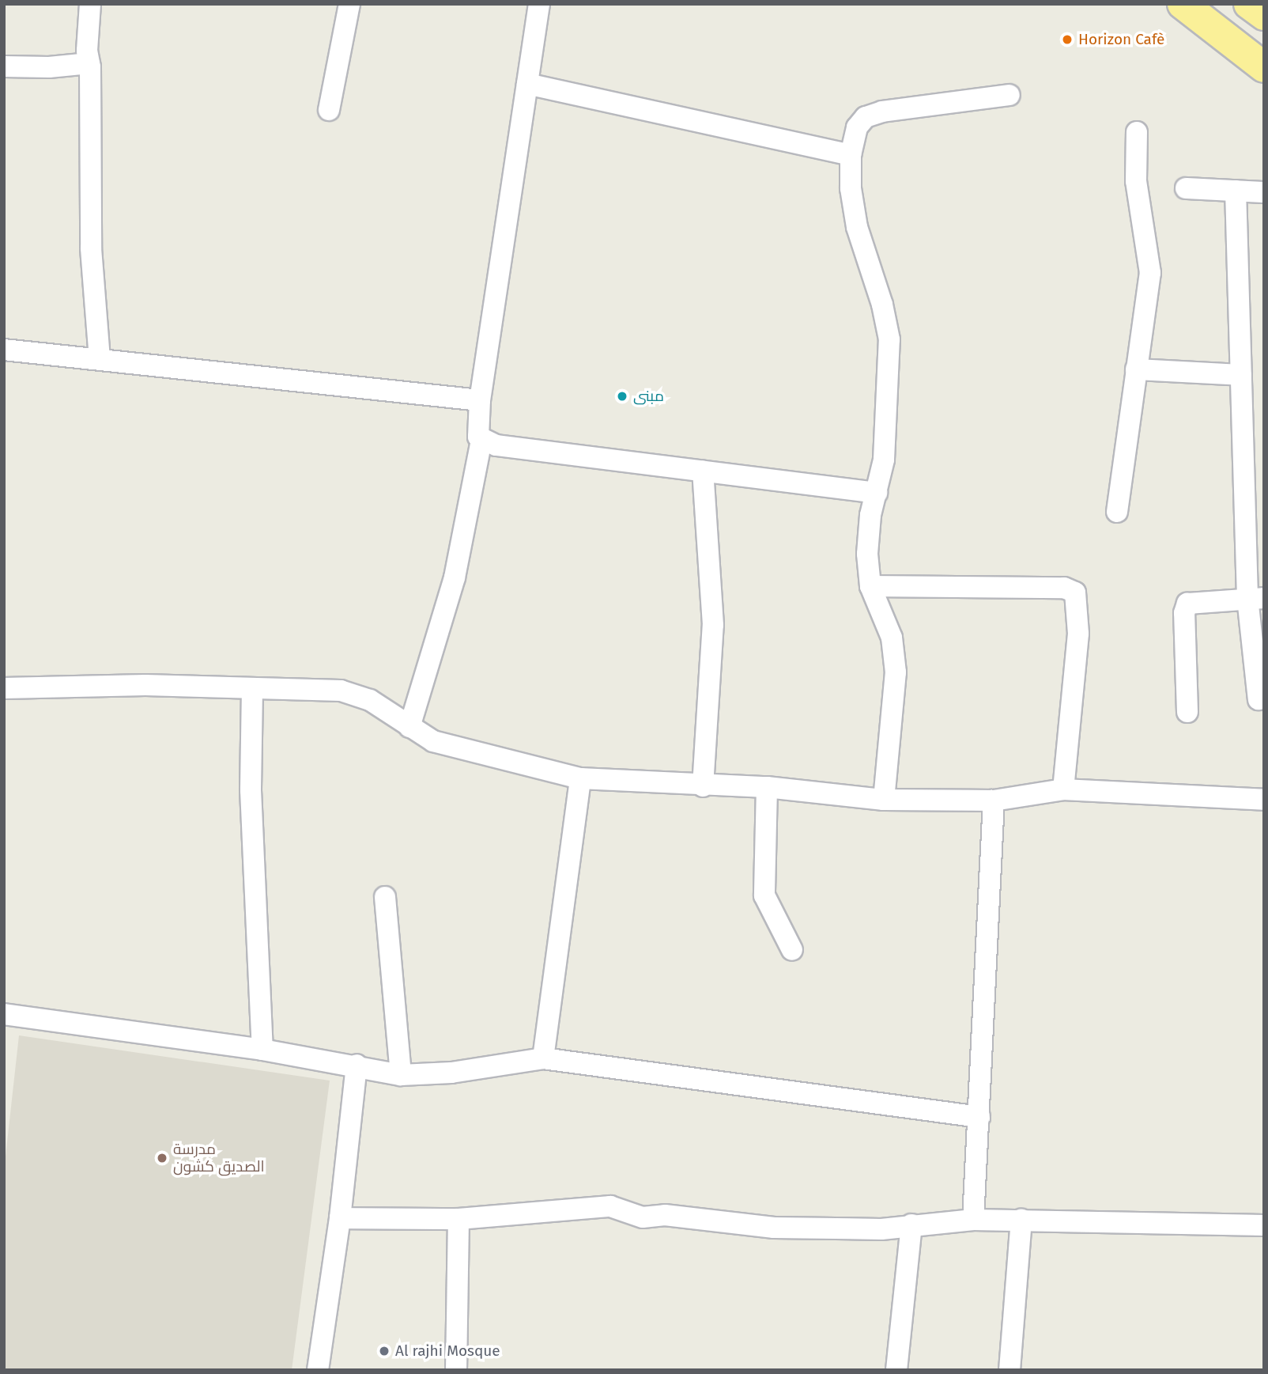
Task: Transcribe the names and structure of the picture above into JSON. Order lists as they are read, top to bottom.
{
  "places": [
    "Horizon Cafè",
    "مبنى",
    "مدرسة الصديق كشون",
    "Al rajhi Mosque"
  ]
}
